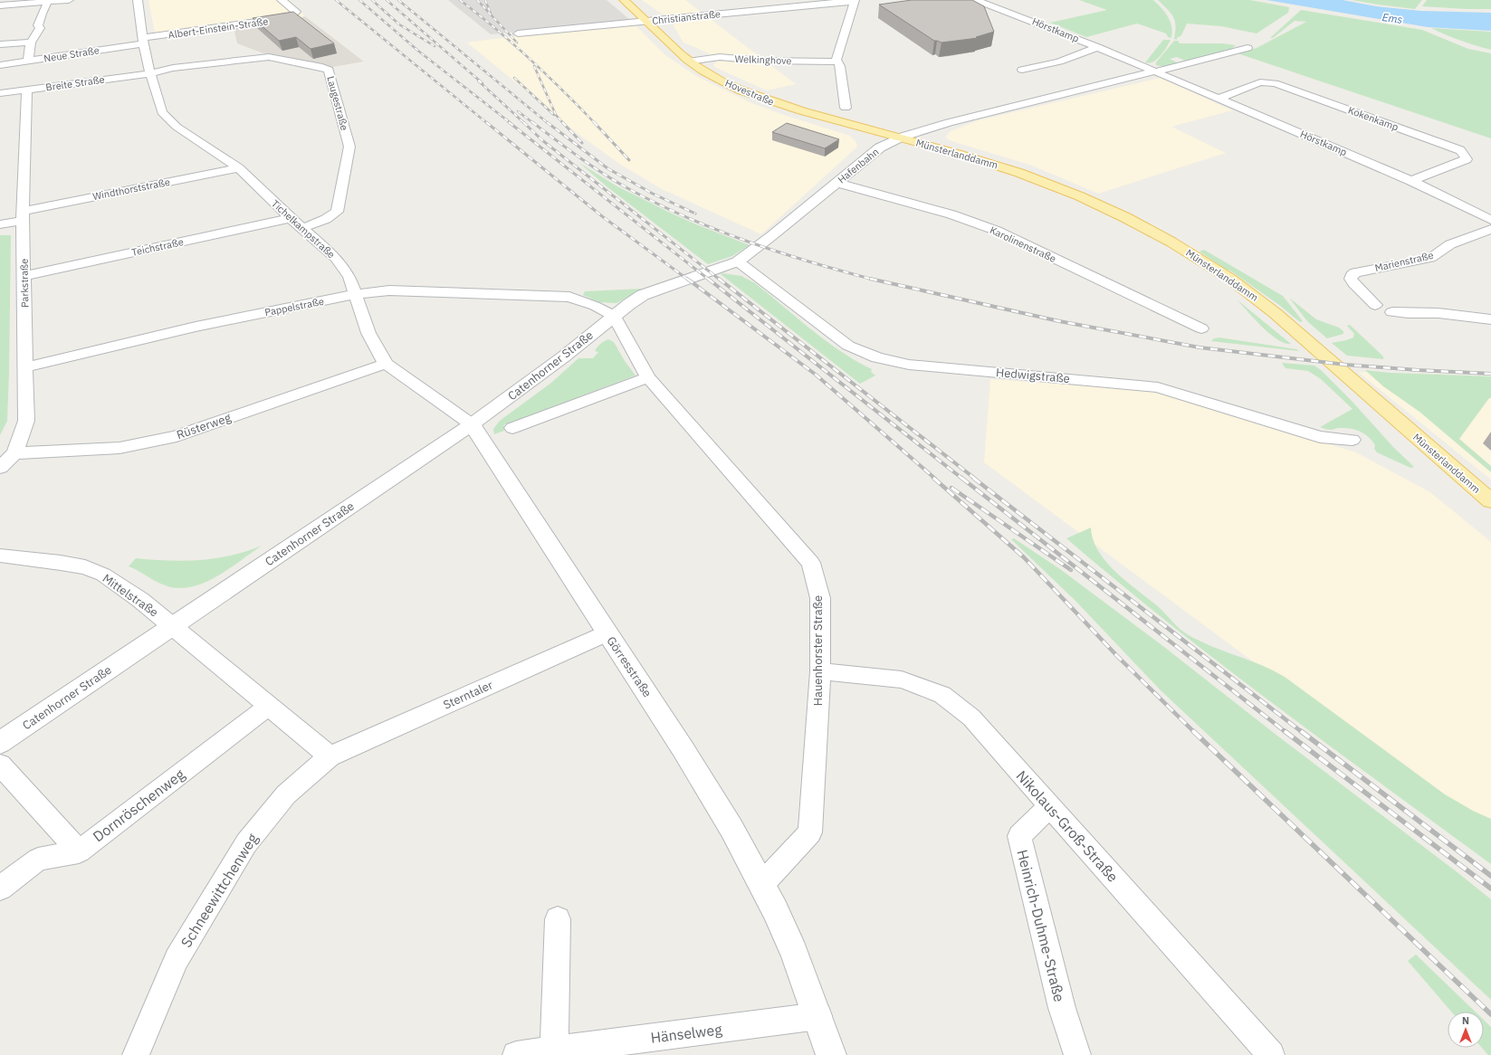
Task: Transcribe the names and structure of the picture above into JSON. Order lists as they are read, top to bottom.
{
  "streets": {
    "main road": ["Hovestraße", "Münsterlanddamm"],
    "street": [
      "Christianstraße",
      "Albert-Einstein-Straße",
      "Hörstkamp",
      "Neue Straße",
      "Welkinghove",
      "Breite Straße",
      "Laugestraße",
      "Kokenkamp",
      "Hafenbahn",
      "Windthorststraße",
      "Tichelkampstraße",
      "Karolinenstraße",
      "Teichstraße",
      "Marienstraße",
      "Parkstraße",
      "Pappelstraße",
      "Catenhorner Straße",
      "Hedwigstraße",
      "Rüsterweg",
      "Mittelstraße",
      "Hauenhorster Straße",
      "Görresstraße",
      "Sterntaler",
      "Dornröschenweg",
      "Nikolaus-Groß-Straße",
      "Schneewittchenweg",
      "Heinrich-Duhme-Straße",
      "Hänselweg"
    ]
  },
  "crossings": [
    ["Christianstraße", "Hovestraße"],
    ["Albert-Einstein-Straße", "Neue Straße"],
    ["Albert-Einstein-Straße", "Tichelkampstraße"],
    ["Hörstkamp", "Kokenkamp"],
    ["Hörstkamp", "Hafenbahn"],
    ["Neue Straße", "Tichelkampstraße"],
    ["Welkinghove", "Hovestraße"],
    ["Breite Straße", "Laugestraße"],
    ["Breite Straße", "Tichelkampstraße"],
    ["Breite Straße", "Parkstraße"],
    ["Hovestraße", "Münsterlanddamm"],
    ["Hovestraße", "Hafenbahn"],
    ["Laugestraße", "Tichelkampstraße"],
    ["Münsterlanddamm", "Hafenbahn"],
    ["Hafenbahn", "Karolinenstraße"],
    ["Hafenbahn", "Pappelstraße"],
    ["Hafenbahn", "Catenhorner Straße"],
    ["Hafenbahn", "Hedwigstraße"],
    ["Hafenbahn", "Hauenhorster Straße"],
    ["Windthorststraße", "Tichelkampstraße"],
    ["Windthorststraße", "Parkstraße"],
    ["Tichelkampstraße", "Teichstraße"],
    ["Tichelkampstraße", "Pappelstraße"],
    ["Tichelkampstraße", "Catenhorner Straße"],
    ["Tichelkampstraße", "Rüsterweg"],
    ["Tichelkampstraße", "Görresstraße"],
    ["Teichstraße", "Parkstraße"],
    ["Parkstraße", "Pappelstraße"],
    ["Parkstraße", "Rüsterweg"],
    ["Pappelstraße", "Catenhorner Straße"],
    ["Pappelstraße", "Hauenhorster Straße"],
    ["Catenhorner Straße", "Mittelstraße"],
    ["Catenhorner Straße", "Hauenhorster Straße"],
    ["Catenhorner Straße", "Görresstraße"],
    ["Hauenhorster Straße", "Görresstraße"],
    ["Hauenhorster Straße", "Nikolaus-Groß-Straße"],
    ["Görresstraße", "Sterntaler"],
    ["Görresstraße", "Hänselweg"],
    ["Sterntaler", "Schneewittchenweg"],
    ["Nikolaus-Groß-Straße", "Heinrich-Duhme-Straße"]
  ],
  "water": ["Ems"],
  "north": "top"
}
